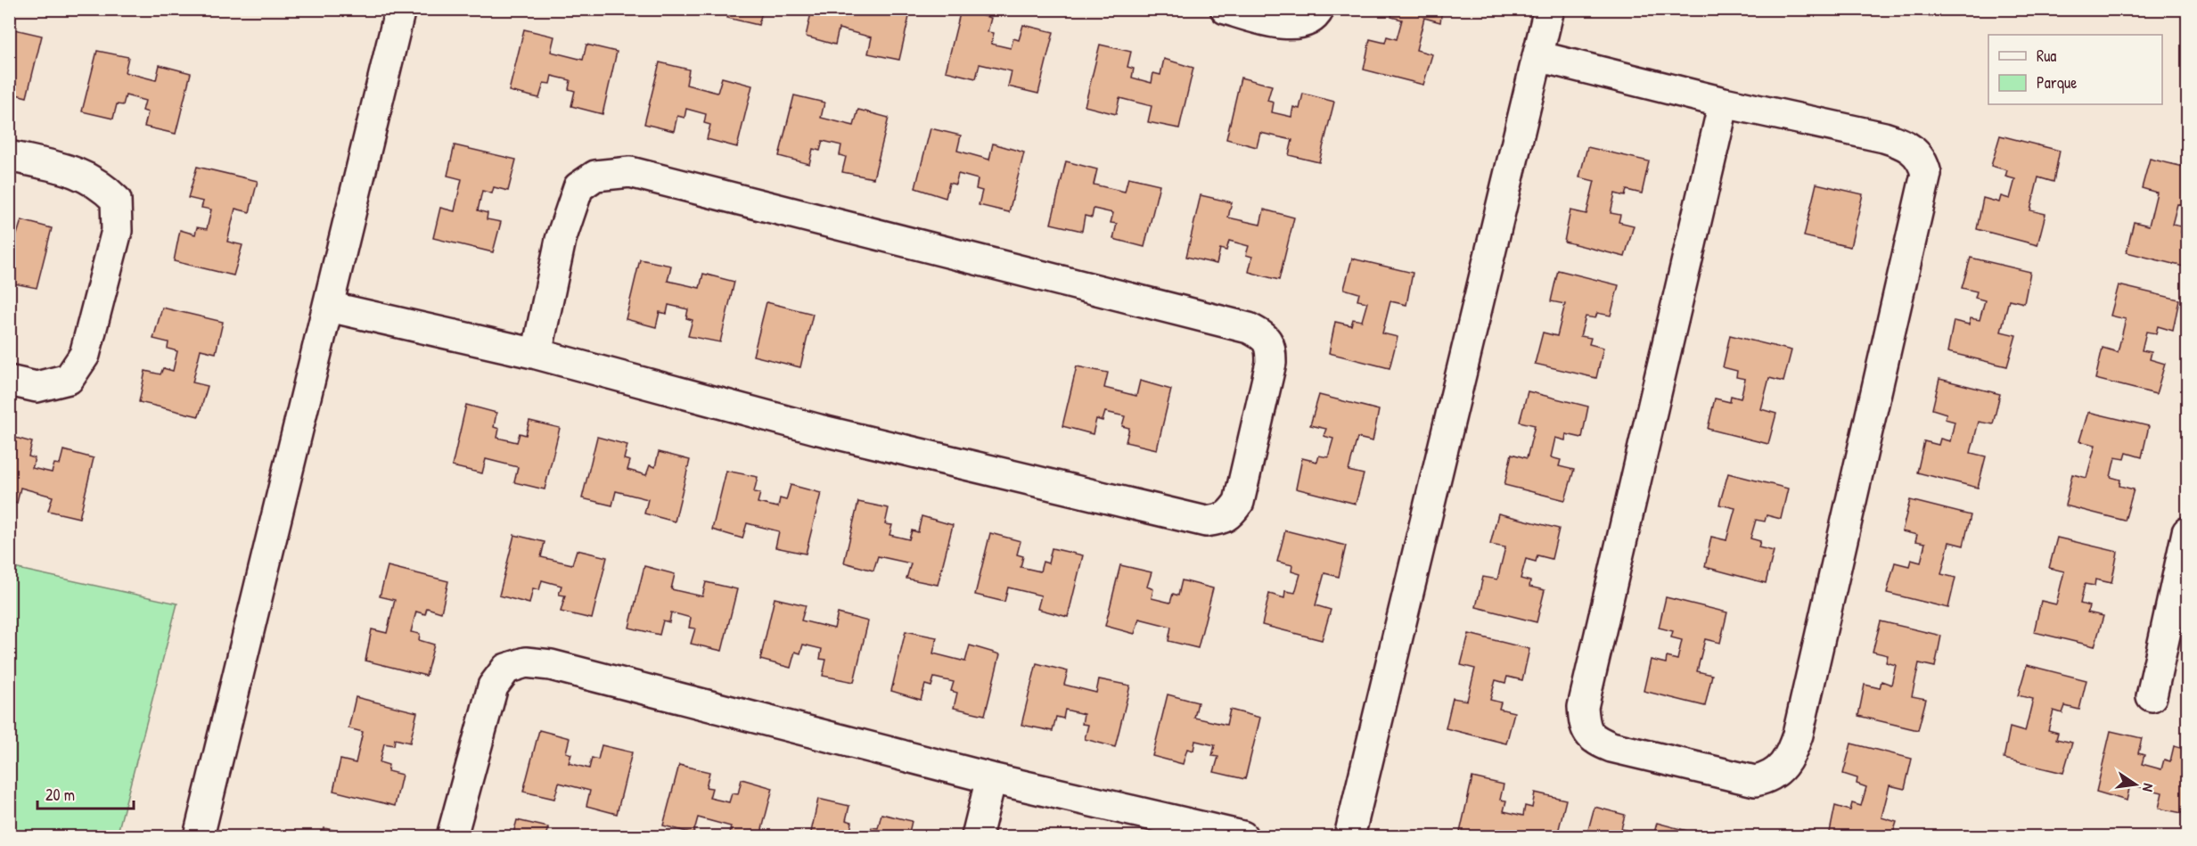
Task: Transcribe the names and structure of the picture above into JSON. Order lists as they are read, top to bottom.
{
  "legend": ["Rua", "Parque"],
  "scale_bar": "20 m",
  "north": "right"
}
